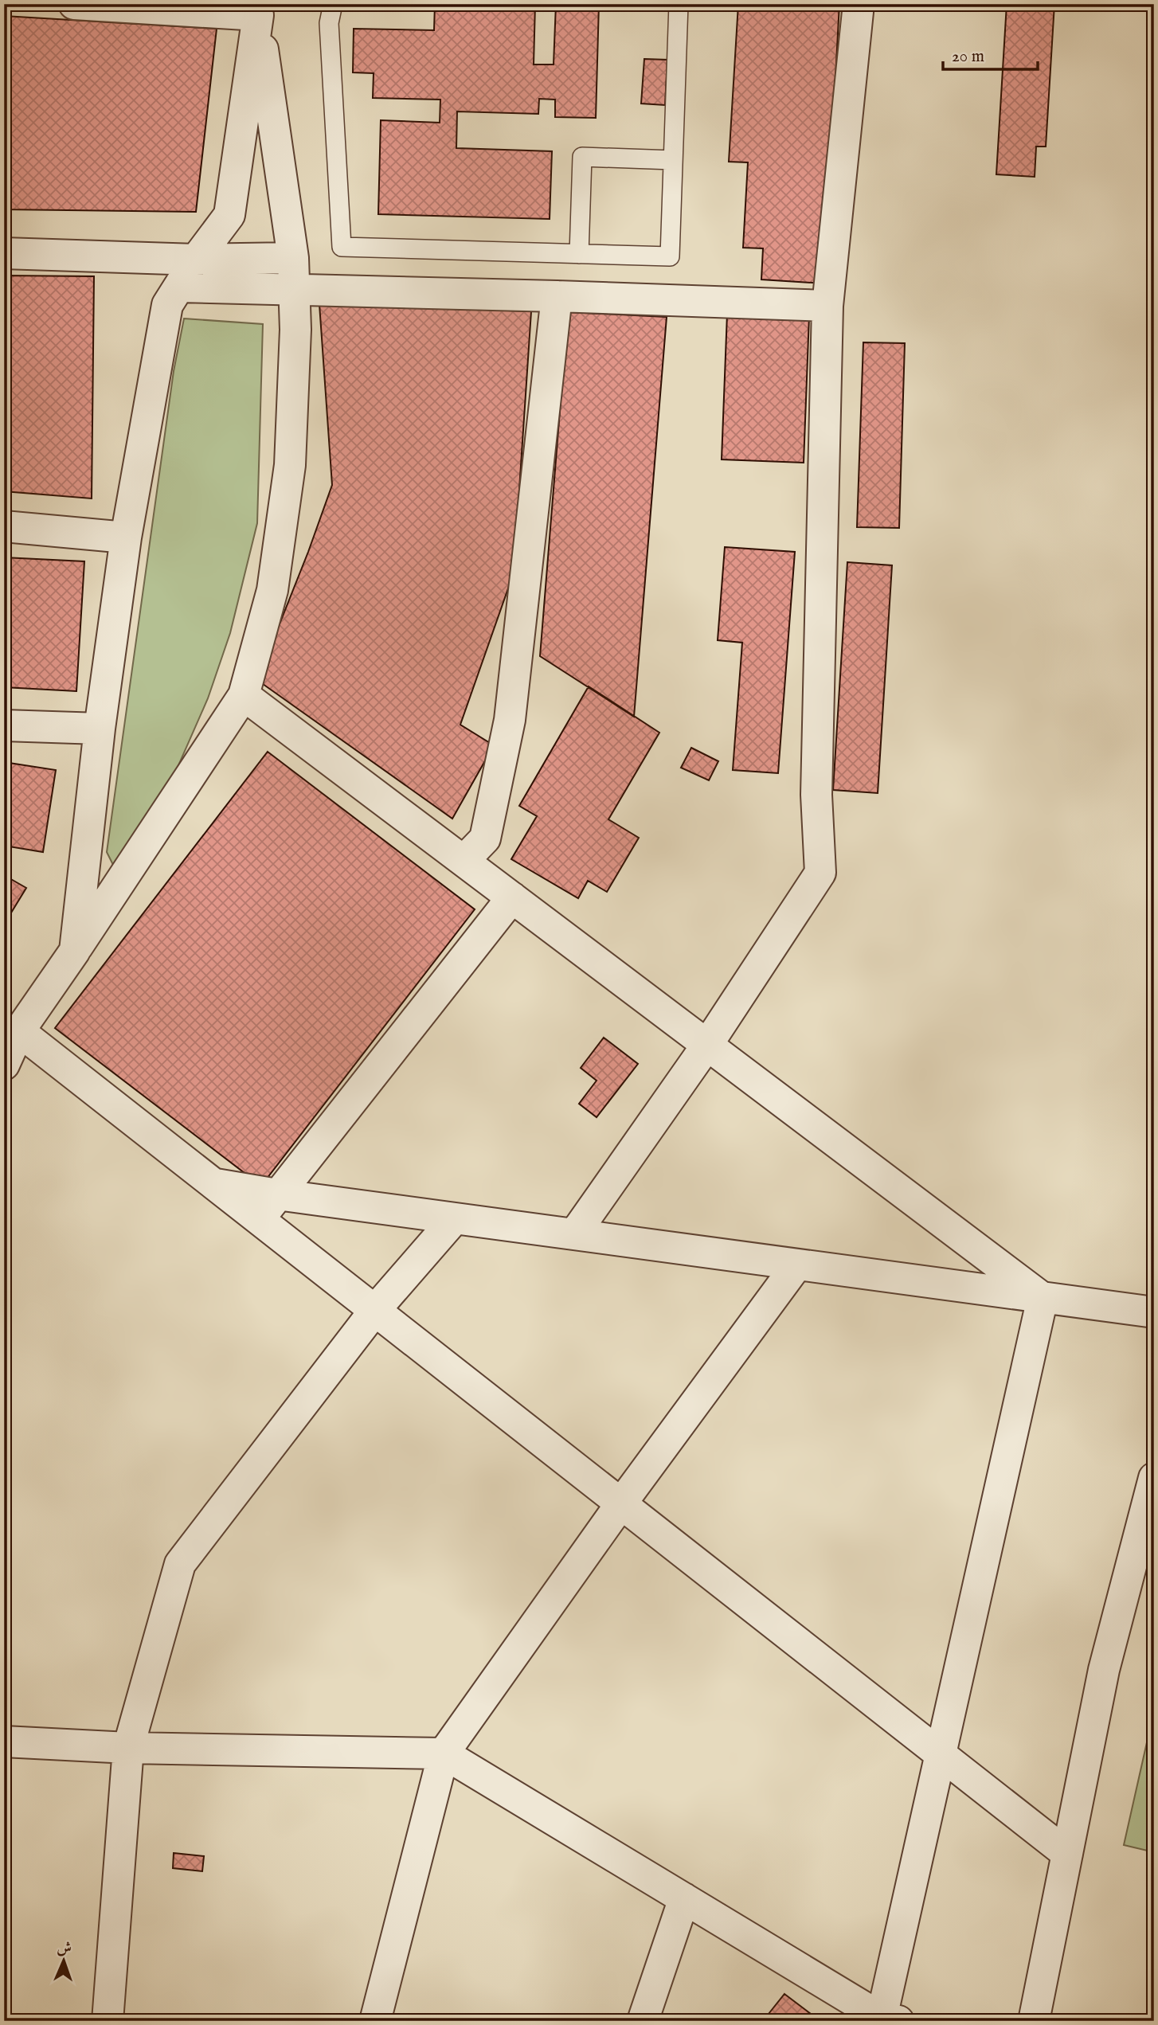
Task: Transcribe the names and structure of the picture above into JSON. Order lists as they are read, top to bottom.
{
  "scale_bar": "20 m",
  "north": "top"
}
